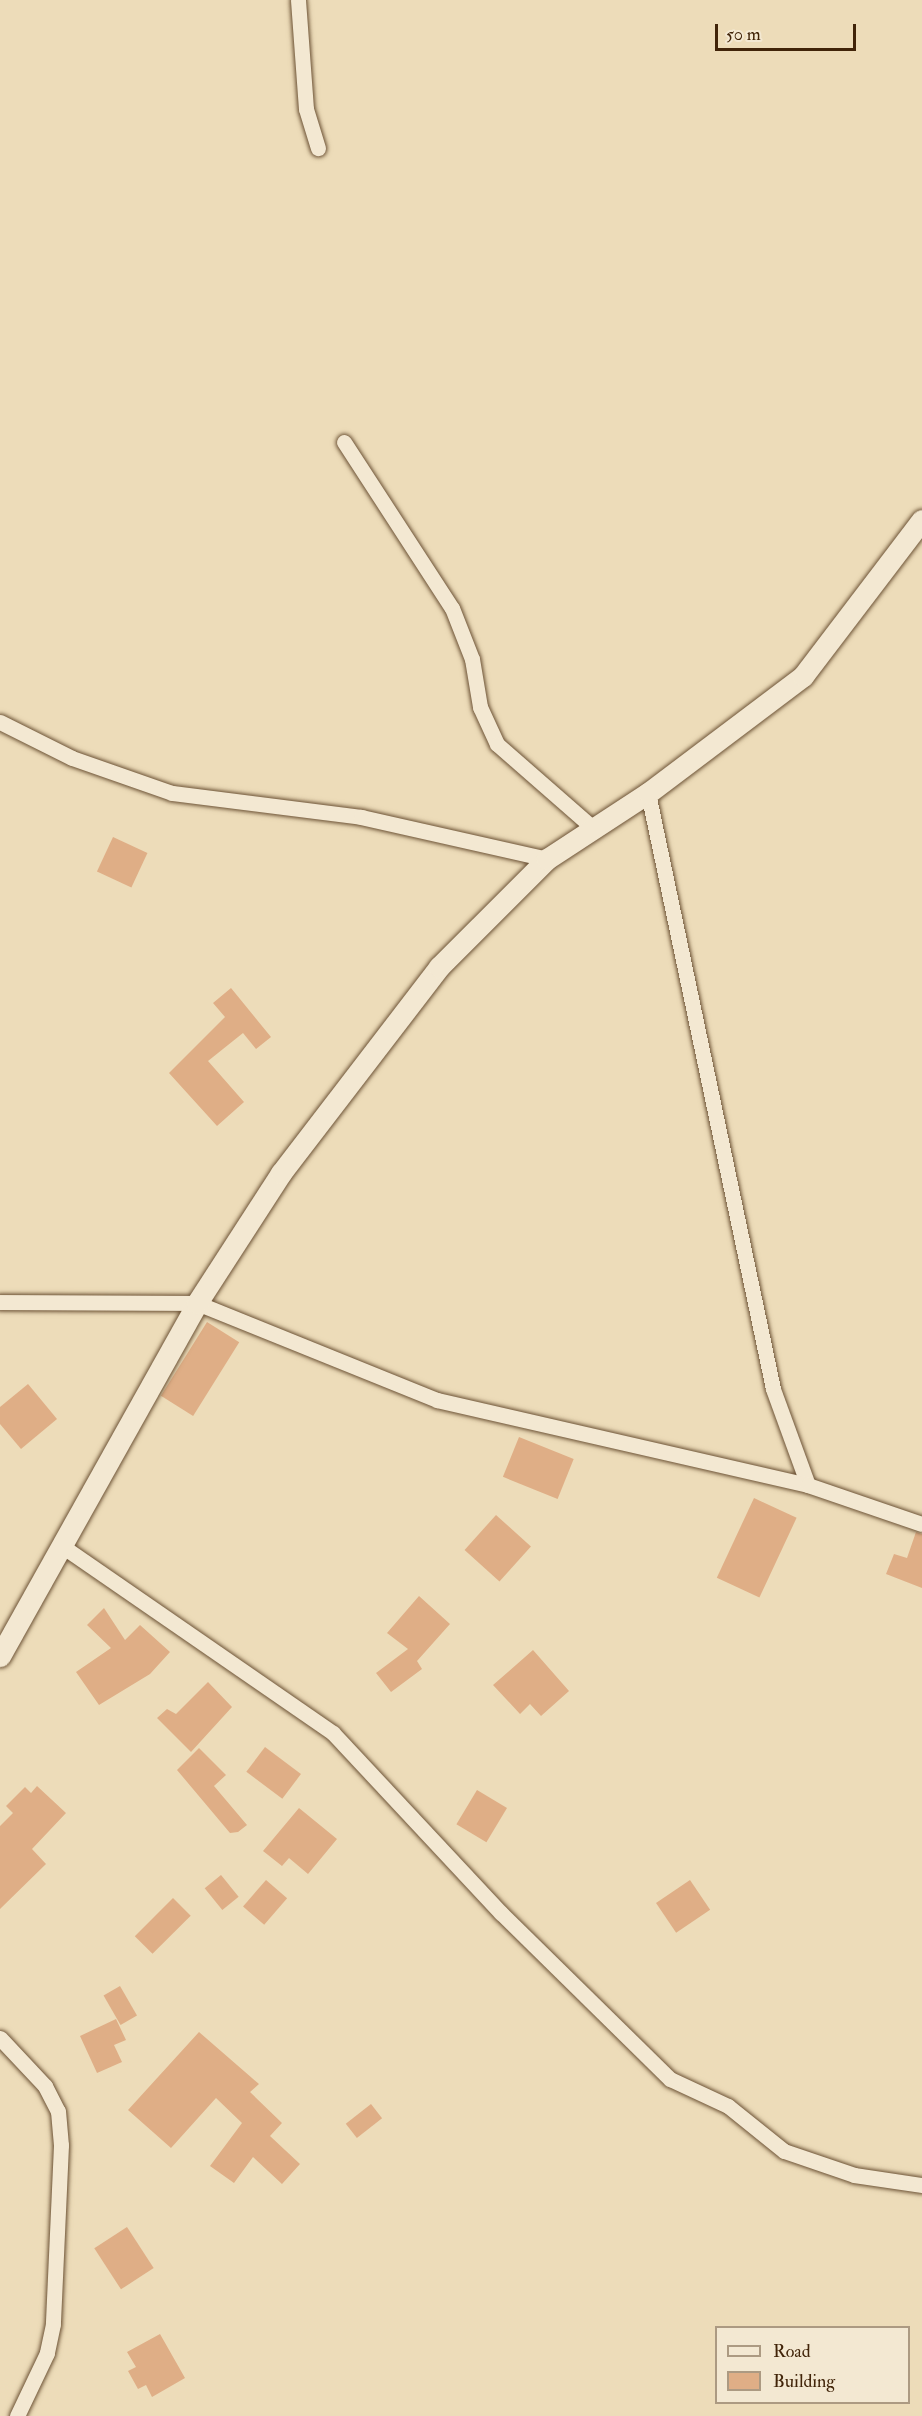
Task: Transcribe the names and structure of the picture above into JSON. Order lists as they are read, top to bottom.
{
  "legend": ["Road", "Building"],
  "scale_bar": "50 m"
}
